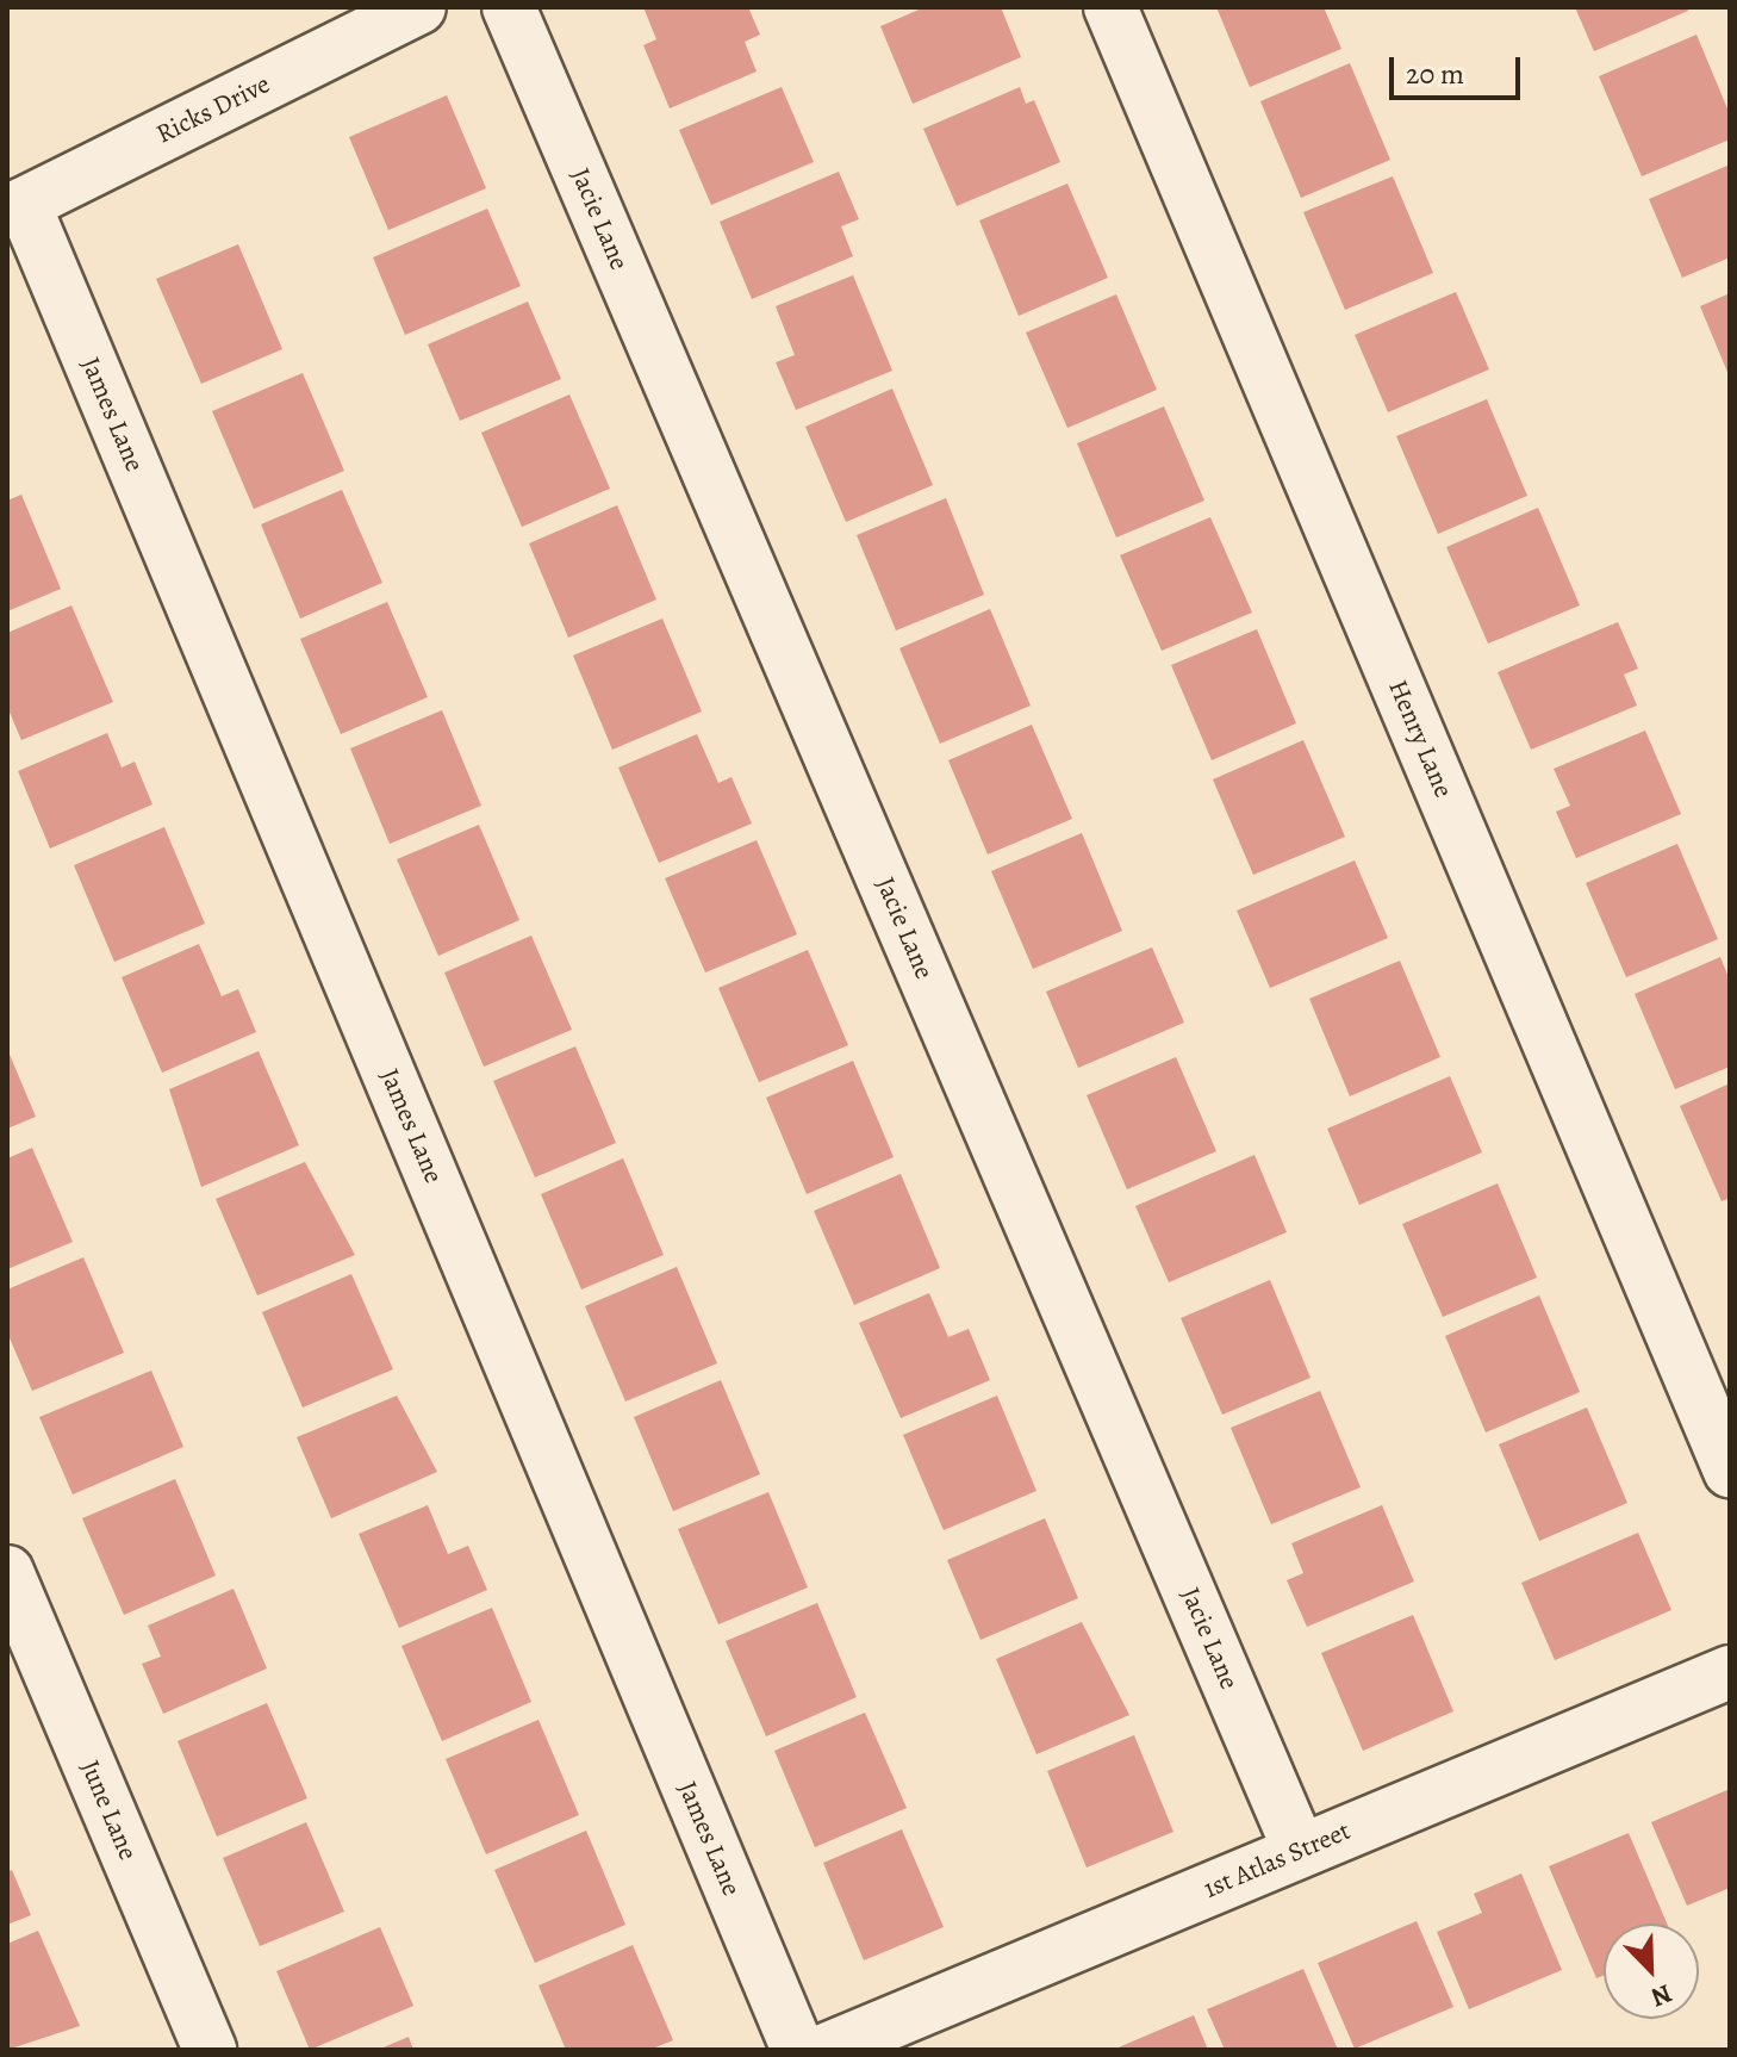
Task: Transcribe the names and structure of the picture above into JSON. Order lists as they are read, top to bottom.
{
  "streets": {
    "street": [
      "Ricks Drive",
      "Jacie Lane",
      "James Lane",
      "Henry Lane",
      "June Lane",
      "1st Atlas Street"
    ]
  },
  "crossings": [
    ["Ricks Drive", "James Lane"],
    ["Jacie Lane", "1st Atlas Street"]
  ],
  "scale_bar": "20 m",
  "north": "bottom right"
}
